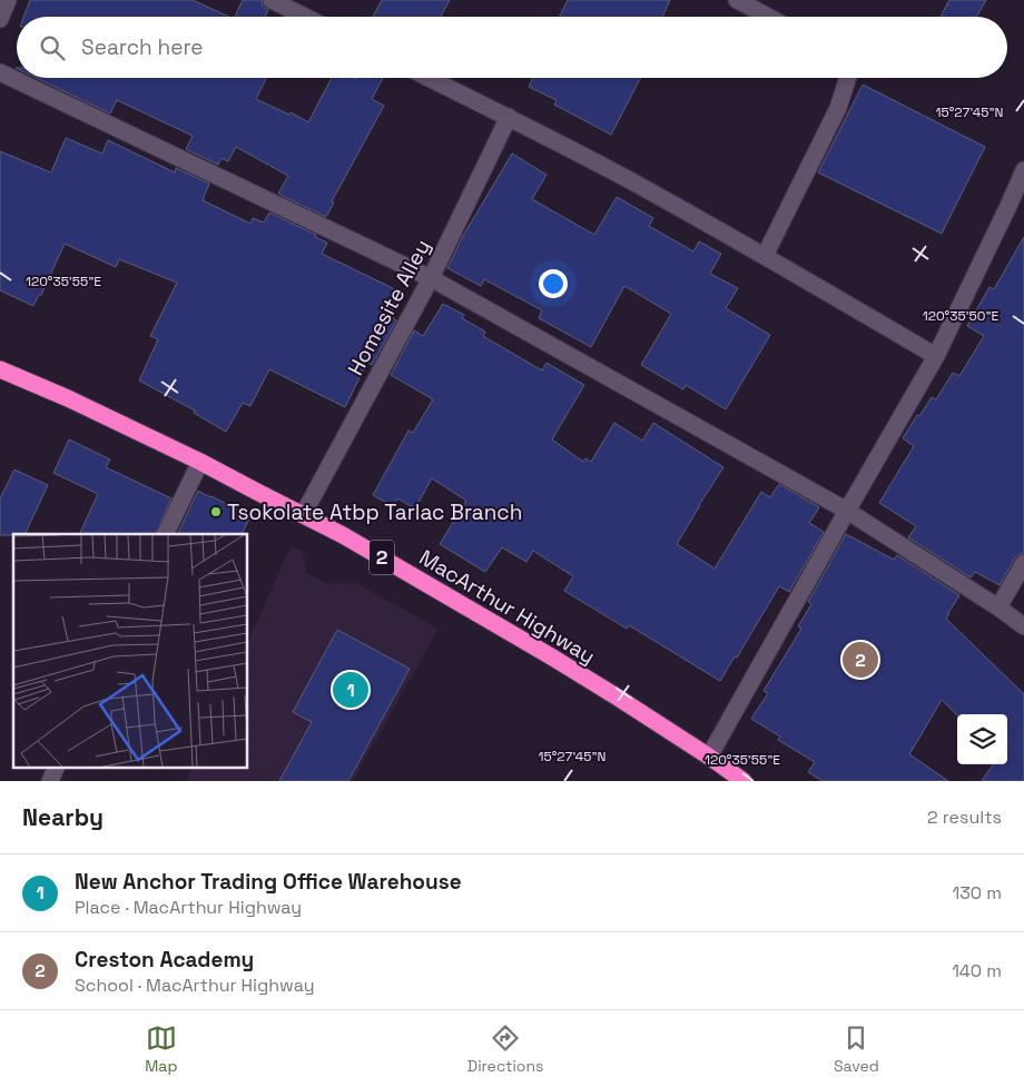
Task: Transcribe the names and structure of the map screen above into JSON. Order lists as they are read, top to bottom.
{
  "streets": {
    "highway": ["2", "MacArthur Highway"],
    "street": ["Homesite Alley"]
  },
  "crossings": [
    ["Homesite Alley", "MacArthur Highway"]
  ],
  "places": ["Tsokolate Atbp Tarlac Branch"],
  "page": {
    "search": "Search here",
    "pins": ["2", "1"],
    "heading": ["Nearby", "2 results"],
    "list": [
      {
        "mark": "1",
        "name": "New Anchor Trading Office Warehouse",
        "note": "Place · MacArthur Highway",
        "value": "130 m"
      },
      {
        "mark": "2",
        "name": "Creston Academy",
        "note": "School · MacArthur Highway",
        "value": "140 m"
      }
    ],
    "nav": ["Map", "Directions", "Saved"]
  },
  "coordinates": ["15°27'45\"N", "120°35'55\"E", "120°35'50\"E"]
}
